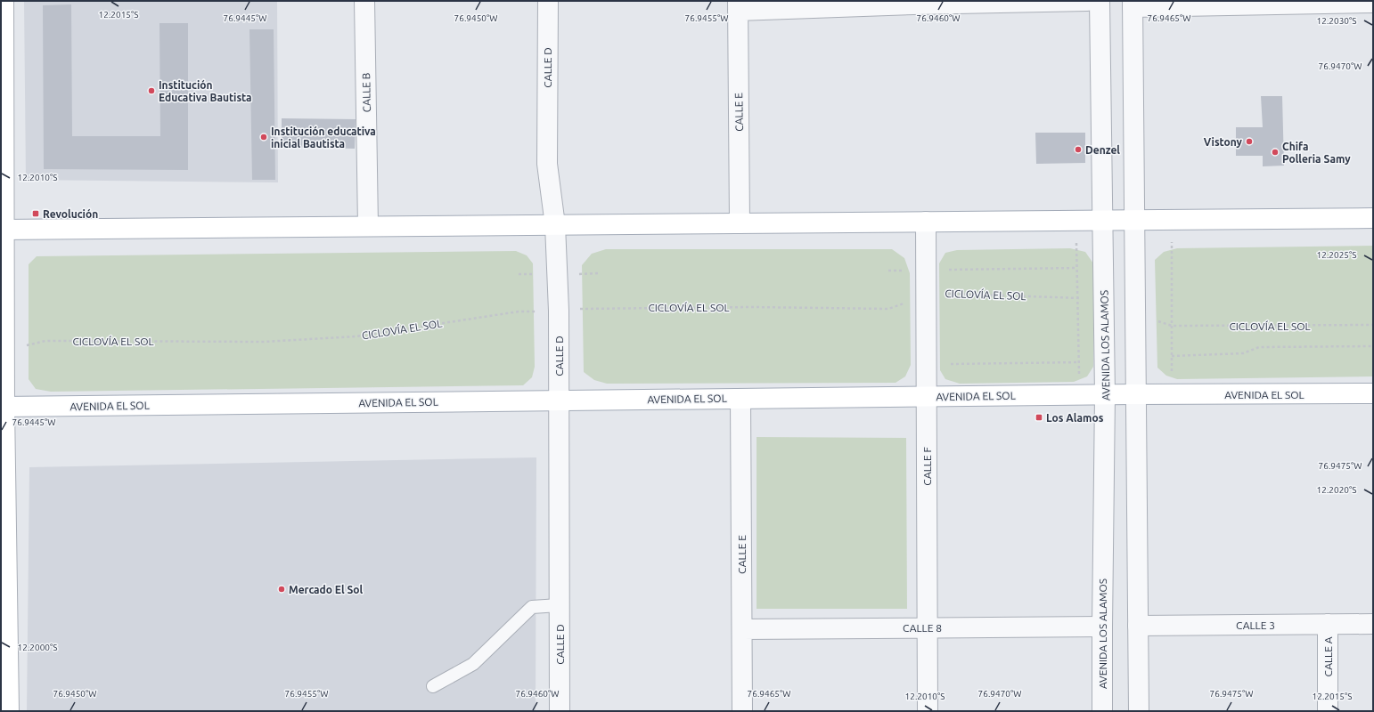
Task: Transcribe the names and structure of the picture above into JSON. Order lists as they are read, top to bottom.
{
  "streets": {
    "main road": ["AVENIDA EL SOL"],
    "street": [
      "CALLE D",
      "CALLE B",
      "CALLE E",
      "AVENIDA LOS ALAMOS",
      "CALLE F",
      "CALLE 3",
      "CALLE 8",
      "CALLE A"
    ],
    "path": ["CICLOVÍA EL SOL"]
  },
  "crossings": [
    ["CALLE D", "CICLOVÍA EL SOL"],
    ["CALLE D", "AVENIDA EL SOL"],
    ["CALLE E", "AVENIDA EL SOL"],
    ["CALLE E", "CALLE 8"],
    ["CICLOVÍA EL SOL", "AVENIDA LOS ALAMOS"],
    ["CICLOVÍA EL SOL", "CALLE F"],
    ["AVENIDA LOS ALAMOS", "AVENIDA EL SOL"],
    ["AVENIDA LOS ALAMOS", "CALLE 8"],
    ["AVENIDA EL SOL", "CALLE F"],
    ["CALLE F", "CALLE 8"],
    ["CALLE 3", "CALLE A"]
  ],
  "places": {
    "other": [
      "Institución Educativa Bautista",
      "Institución educativa inicial Bautista",
      "Vistony",
      "Denzel",
      "Chifa Polleria Samy",
      "Mercado El Sol"
    ],
    "transit": ["Revolución", "Los Alamos"]
  },
  "coordinates": [
    "12.2015°S",
    "76.9445°W",
    "76.9450°W",
    "76.9455°W",
    "76.9460°W",
    "76.9465°W",
    "12.2030°S",
    "76.9470°W",
    "12.2010°S",
    "12.2025°S",
    "76.9475°W",
    "12.2020°S",
    "12.2000°S"
  ]
}
